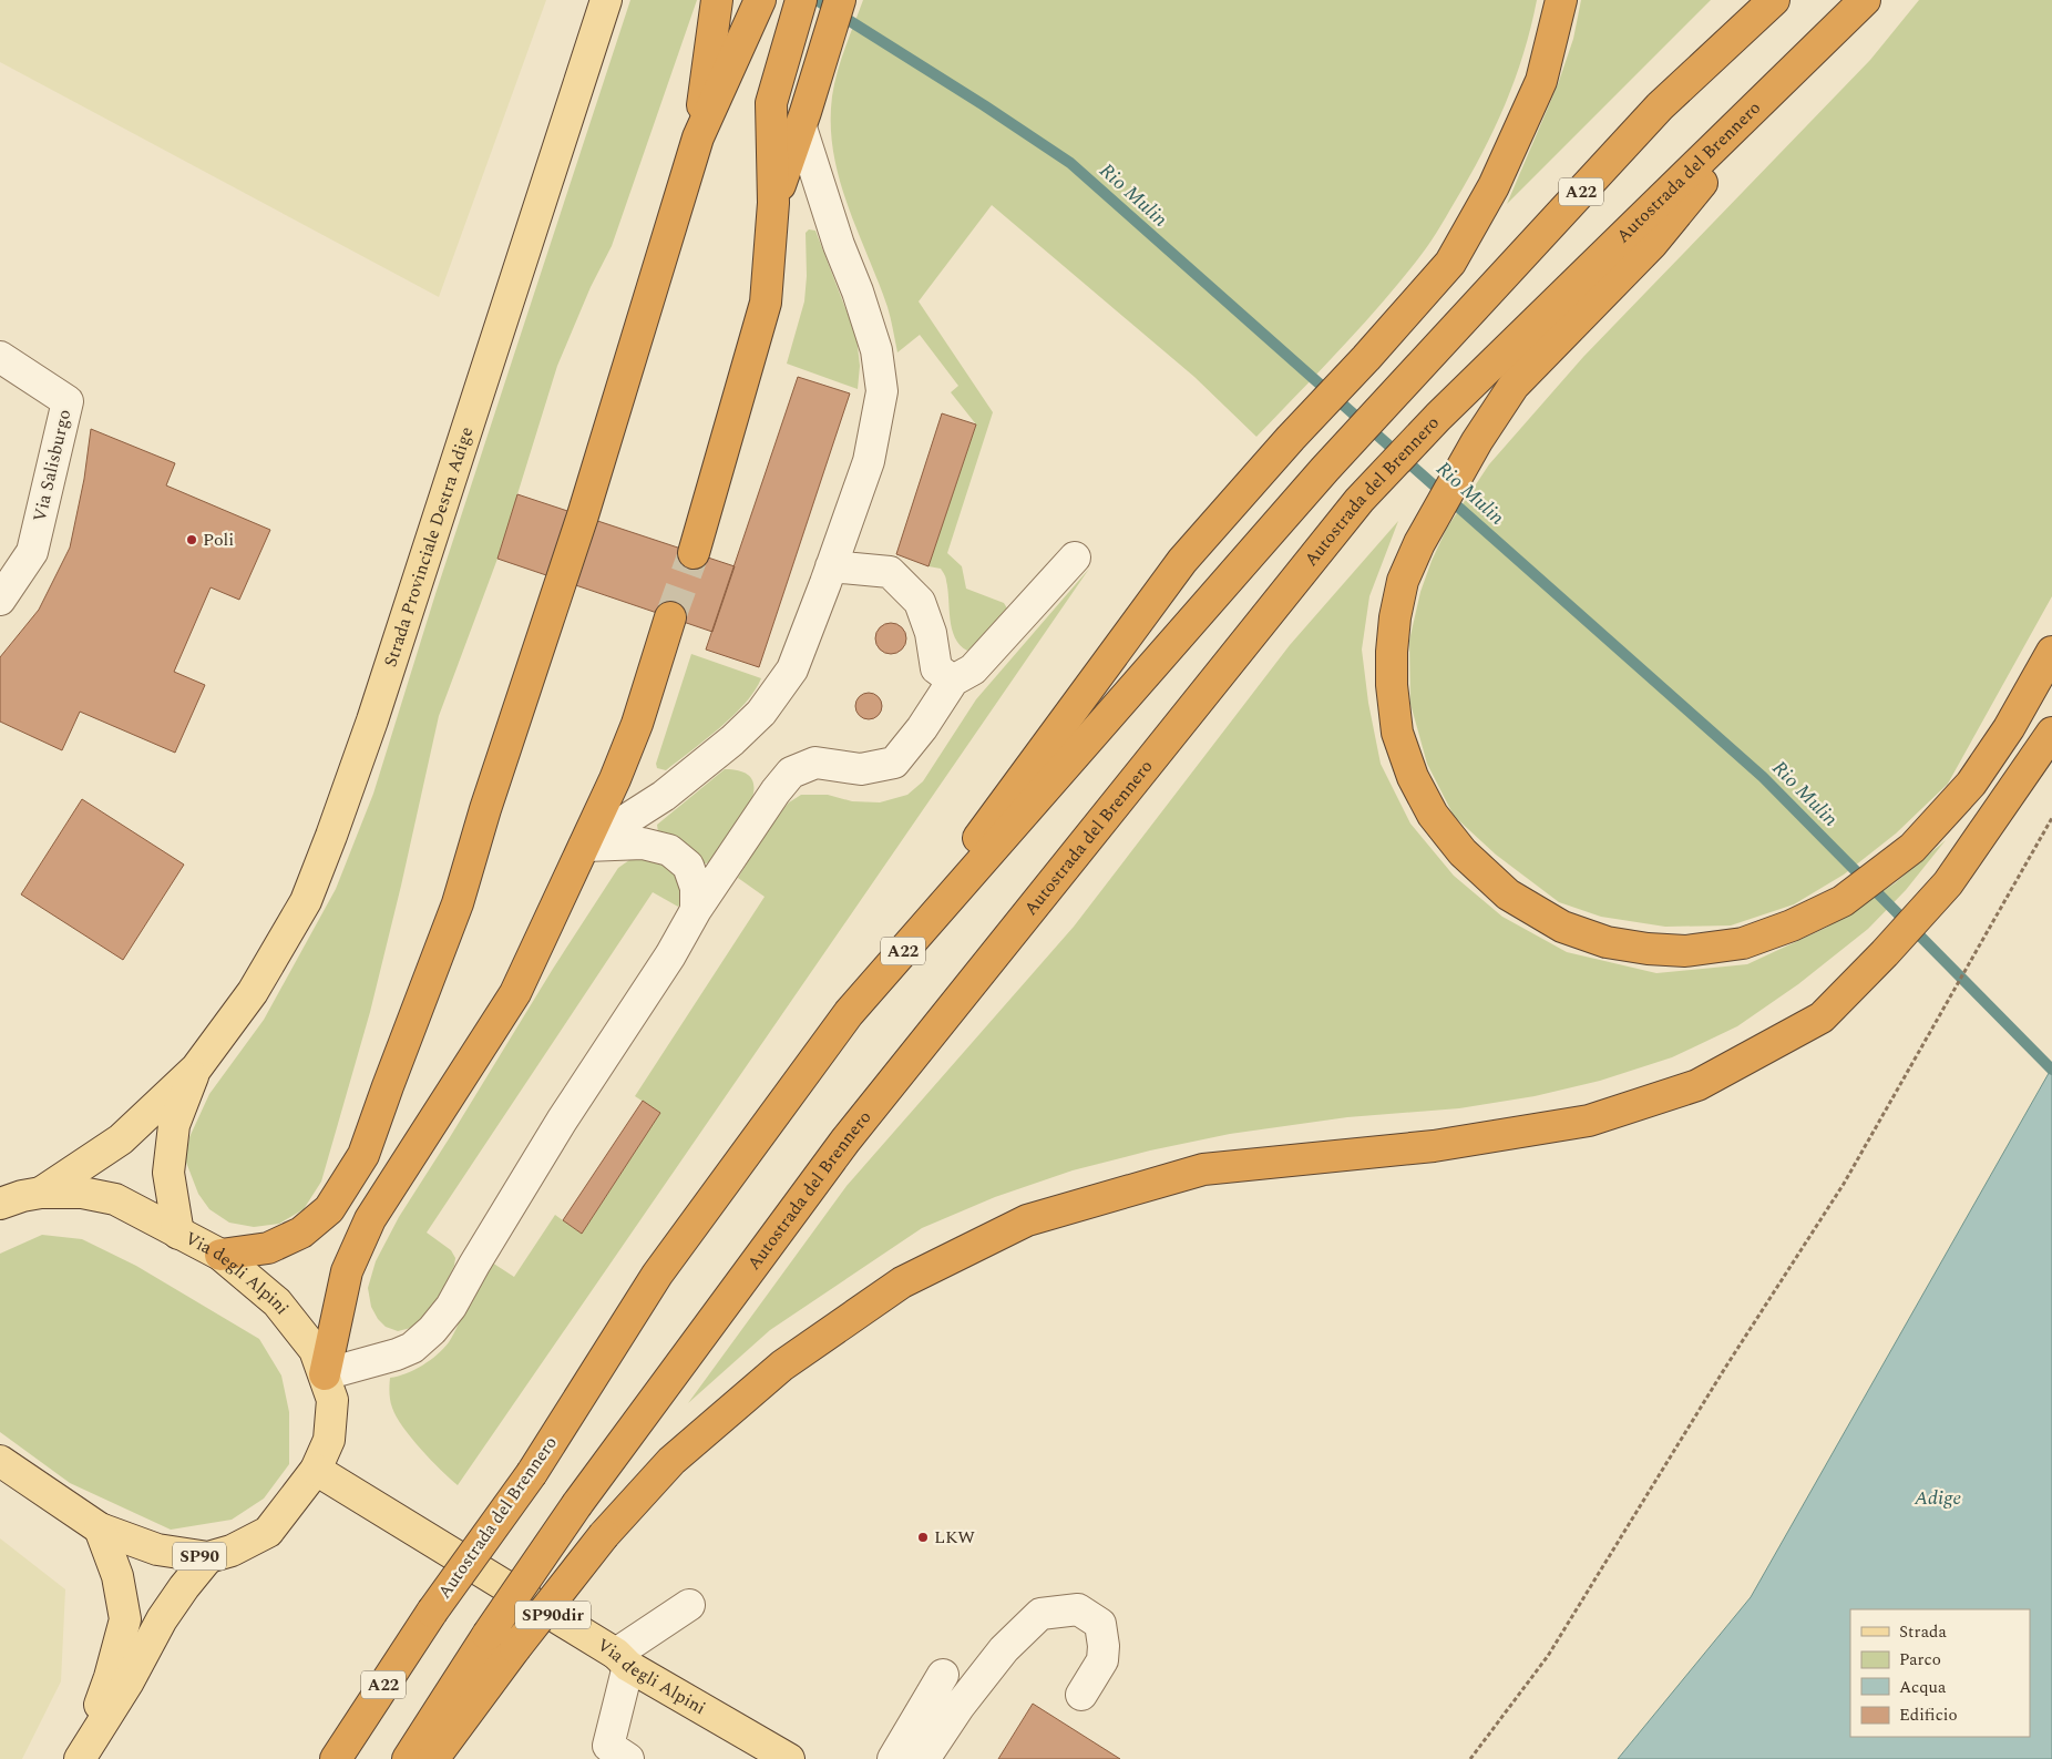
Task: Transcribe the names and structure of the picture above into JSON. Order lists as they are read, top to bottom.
{
  "streets": {
    "highway": ["Autostrada del Brennero", "A22"],
    "main road": [
      "Strada Provinciale Destra Adige",
      "Via degli Alpini",
      "SP90",
      "SP90dir"
    ],
    "street": ["Via Salisburgo"]
  },
  "crossings": [
    ["Strada Provinciale Destra Adige", "Via degli Alpini"],
    ["Via degli Alpini", "SP90"]
  ],
  "water": ["Rio Mulin", "Adige"],
  "places": ["Poli", "LKW"],
  "legend": [
    "Strada",
    "Parco",
    "Acqua",
    "Edificio"
  ]
}
